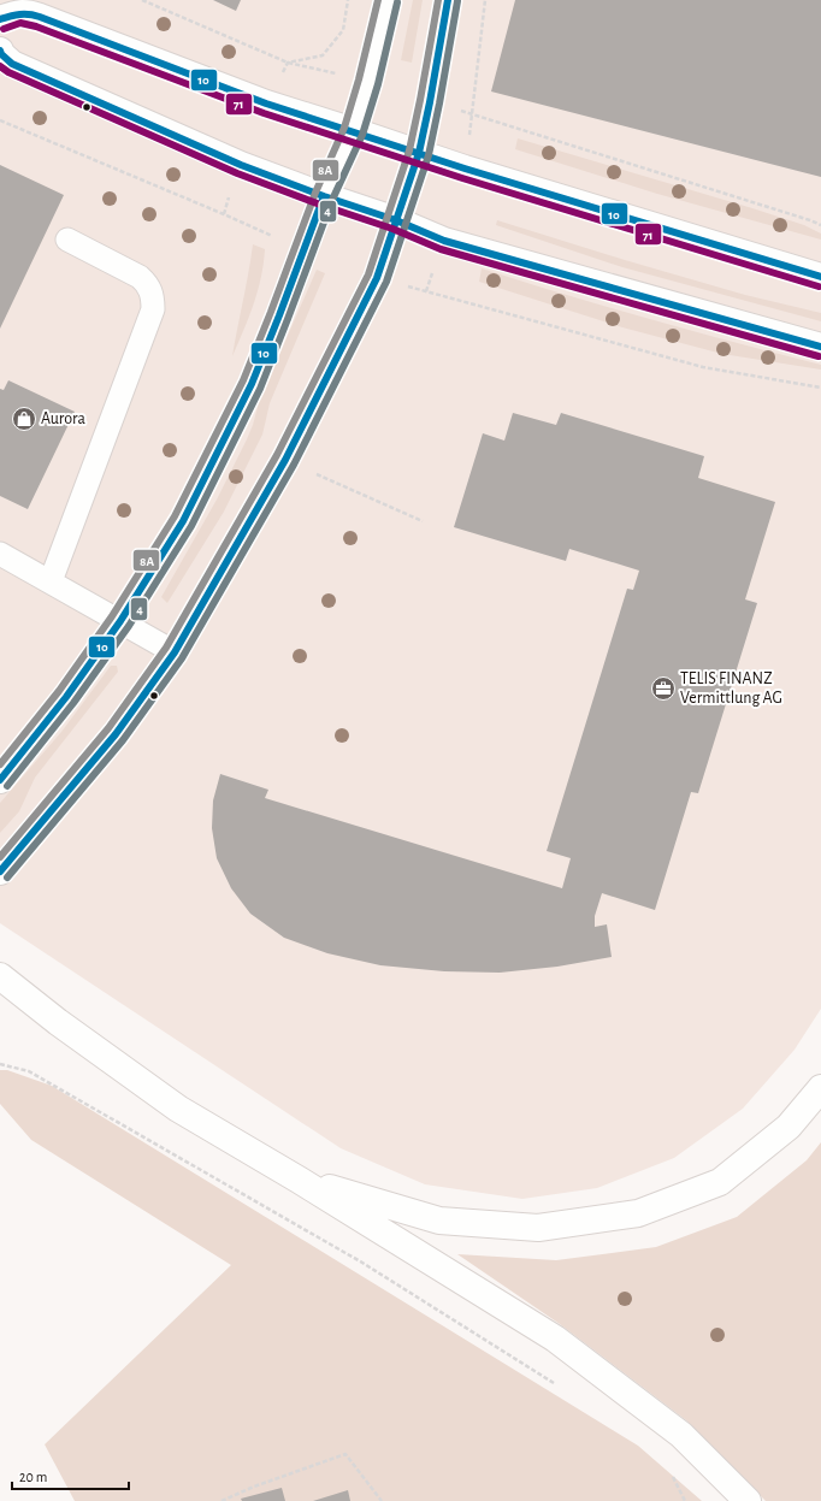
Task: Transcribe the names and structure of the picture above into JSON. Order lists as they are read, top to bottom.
{
  "places": {
    "shop": ["Aurora"],
    "office": ["TELIS FINANZ Vermittlung AG"]
  },
  "lines": [
    "transit line 10",
    "transit line 8A",
    "transit line 4",
    "transit line 71"
  ],
  "scale_bar": "20 m"
}
